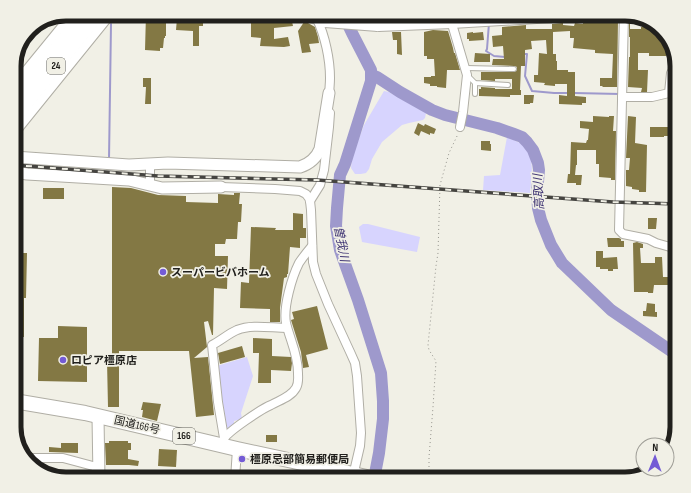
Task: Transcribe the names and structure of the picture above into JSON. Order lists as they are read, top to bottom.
{
  "streets": {
    "highway": ["24", "国道166号", "166"]
  },
  "water": ["高取川", "曽我川"],
  "places": ["スーパービバホーム", "ロピア橿原店", "橿原忌部簡易郵便局"],
  "north": "top"
}
